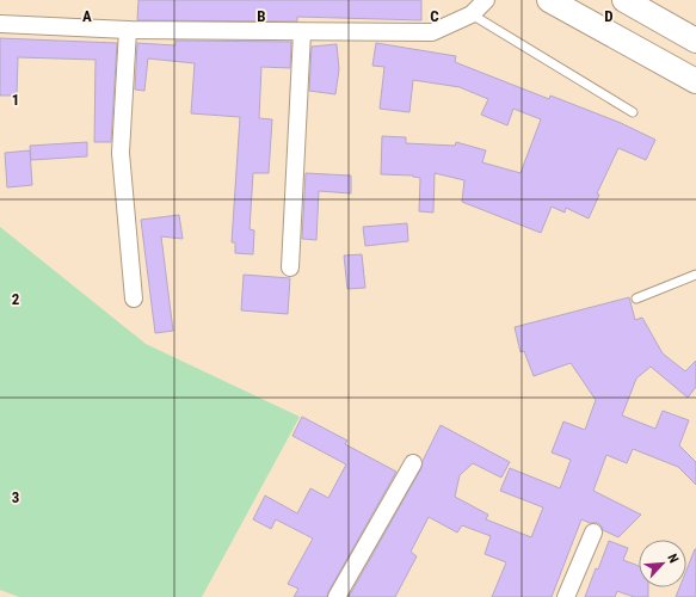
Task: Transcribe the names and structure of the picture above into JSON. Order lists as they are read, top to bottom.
{
  "north": "top right",
  "grid": {
    "columns": [
      "A",
      "B",
      "C",
      "D"
    ],
    "rows": ["1", "2", "3"]
  }
}
